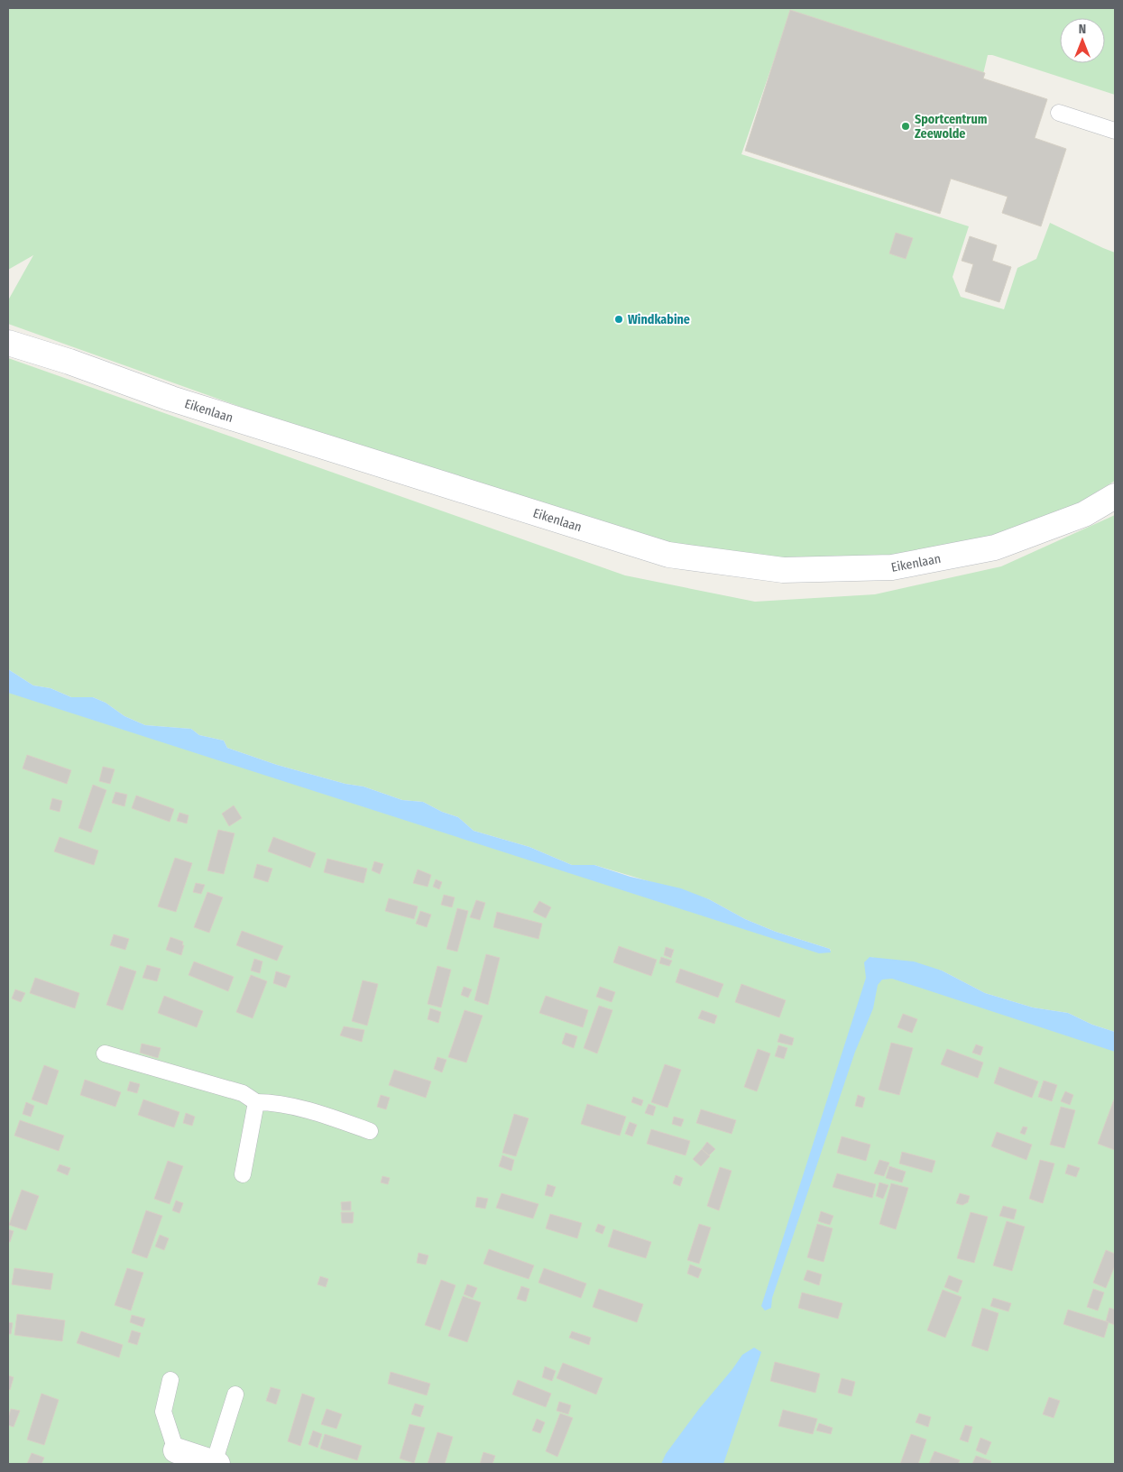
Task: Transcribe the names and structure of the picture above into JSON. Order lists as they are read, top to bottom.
{
  "streets": {
    "street": ["Eikenlaan"]
  },
  "places": ["Sportcentrum Zeewolde", "Windkabine"],
  "north": "top"
}
